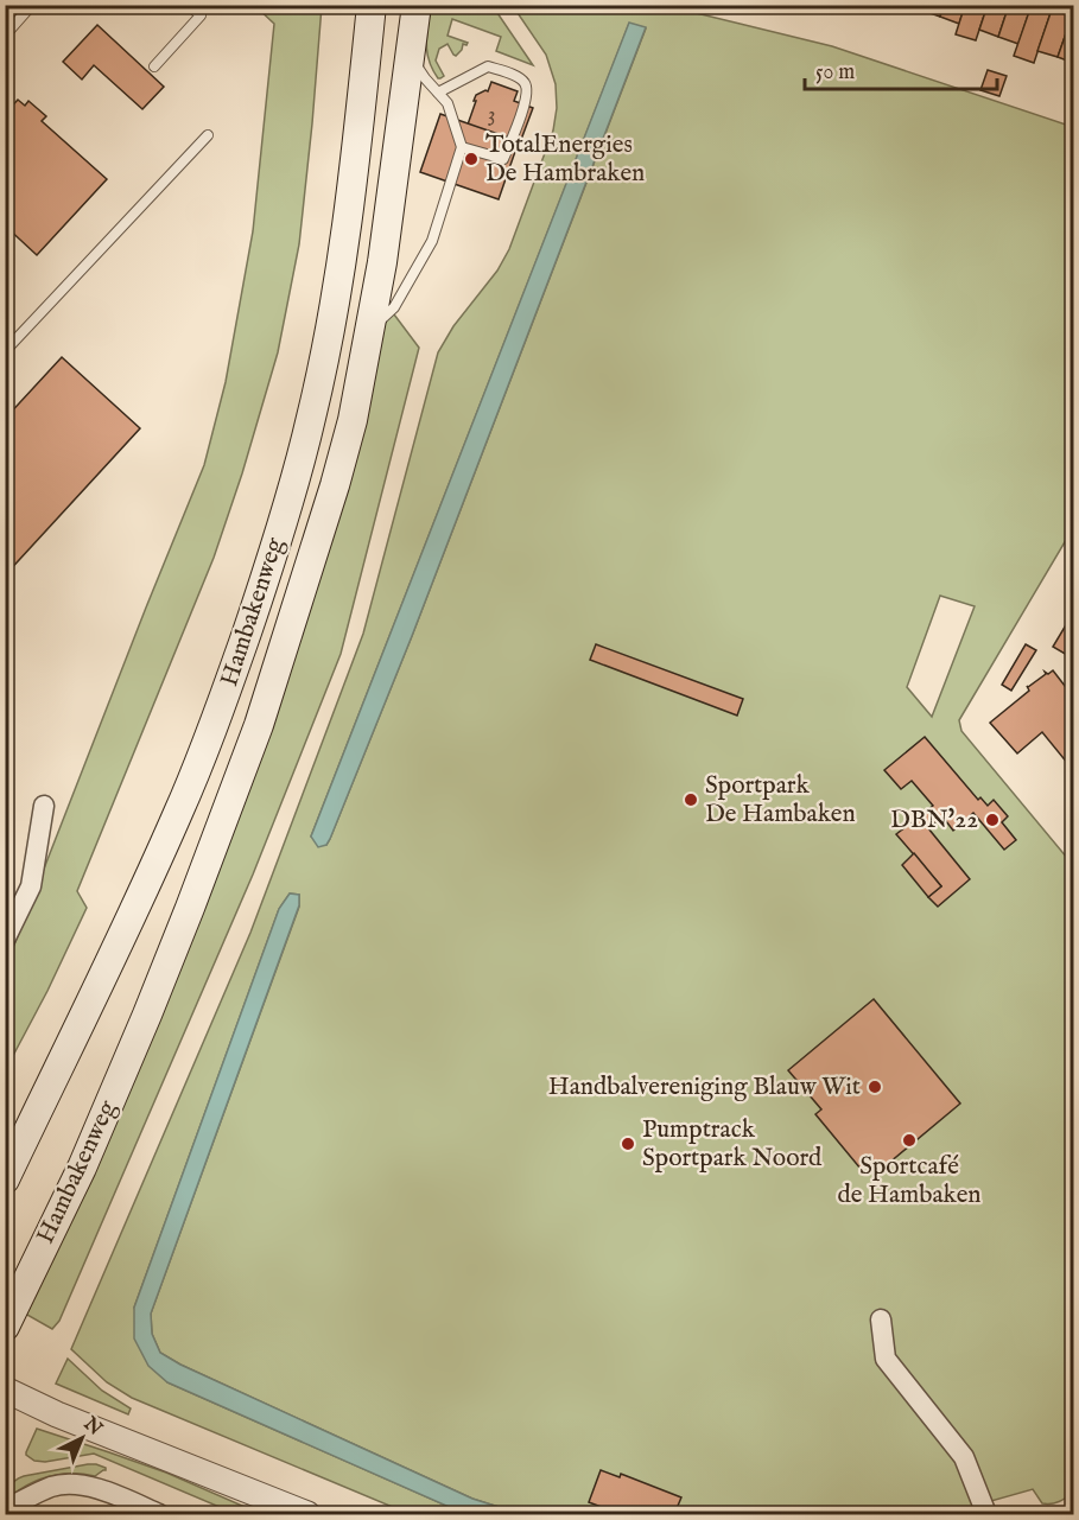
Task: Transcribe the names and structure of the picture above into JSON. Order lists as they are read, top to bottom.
{
  "streets": {
    "main road": ["Hambakenweg"]
  },
  "places": [
    "TotalEnergies De Hambraken",
    "Sportpark De Hambaken",
    "DBN'22",
    "Handbalvereniging Blauw Wit",
    "Sportcafé de Hambaken",
    "Pumptrack Sportpark Noord"
  ],
  "house_numbers": ["3"],
  "scale_bar": "50 m",
  "north": "top right"
}
